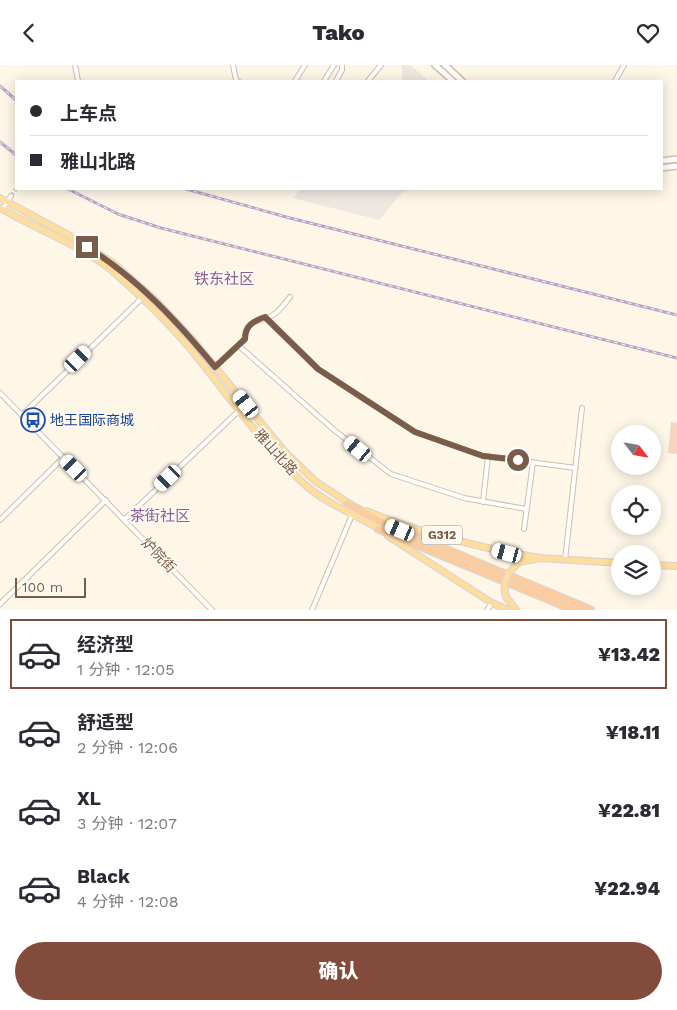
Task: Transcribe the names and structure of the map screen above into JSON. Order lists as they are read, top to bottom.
{
  "streets": {
    "highway": ["雅山北路"],
    "main road": ["G312"],
    "street": ["炉院街"]
  },
  "crossings": [
    ["雅山北路", "G312"]
  ],
  "districts": ["铁东社区", "茶街社区"],
  "places": {
    "bus stop": ["地王国际商城"]
  },
  "scale_bar": "100 m",
  "north": "bottom right",
  "page": {
    "header": "Tako",
    "banner": ["上车点", "雅山北路"],
    "scale": "100 m",
    "list": [
      {
        "name": "经济型",
        "note": "1 分钟 · 12:05",
        "value": "¥13.42"
      },
      {
        "name": "舒适型",
        "note": "2 分钟 · 12:06",
        "value": "¥18.11"
      },
      {
        "name": "XL",
        "note": "3 分钟 · 12:07",
        "value": "¥22.81"
      },
      {
        "name": "Black",
        "note": "4 分钟 · 12:08",
        "value": "¥22.94"
      }
    ],
    "buttons": "确认"
  }
}
